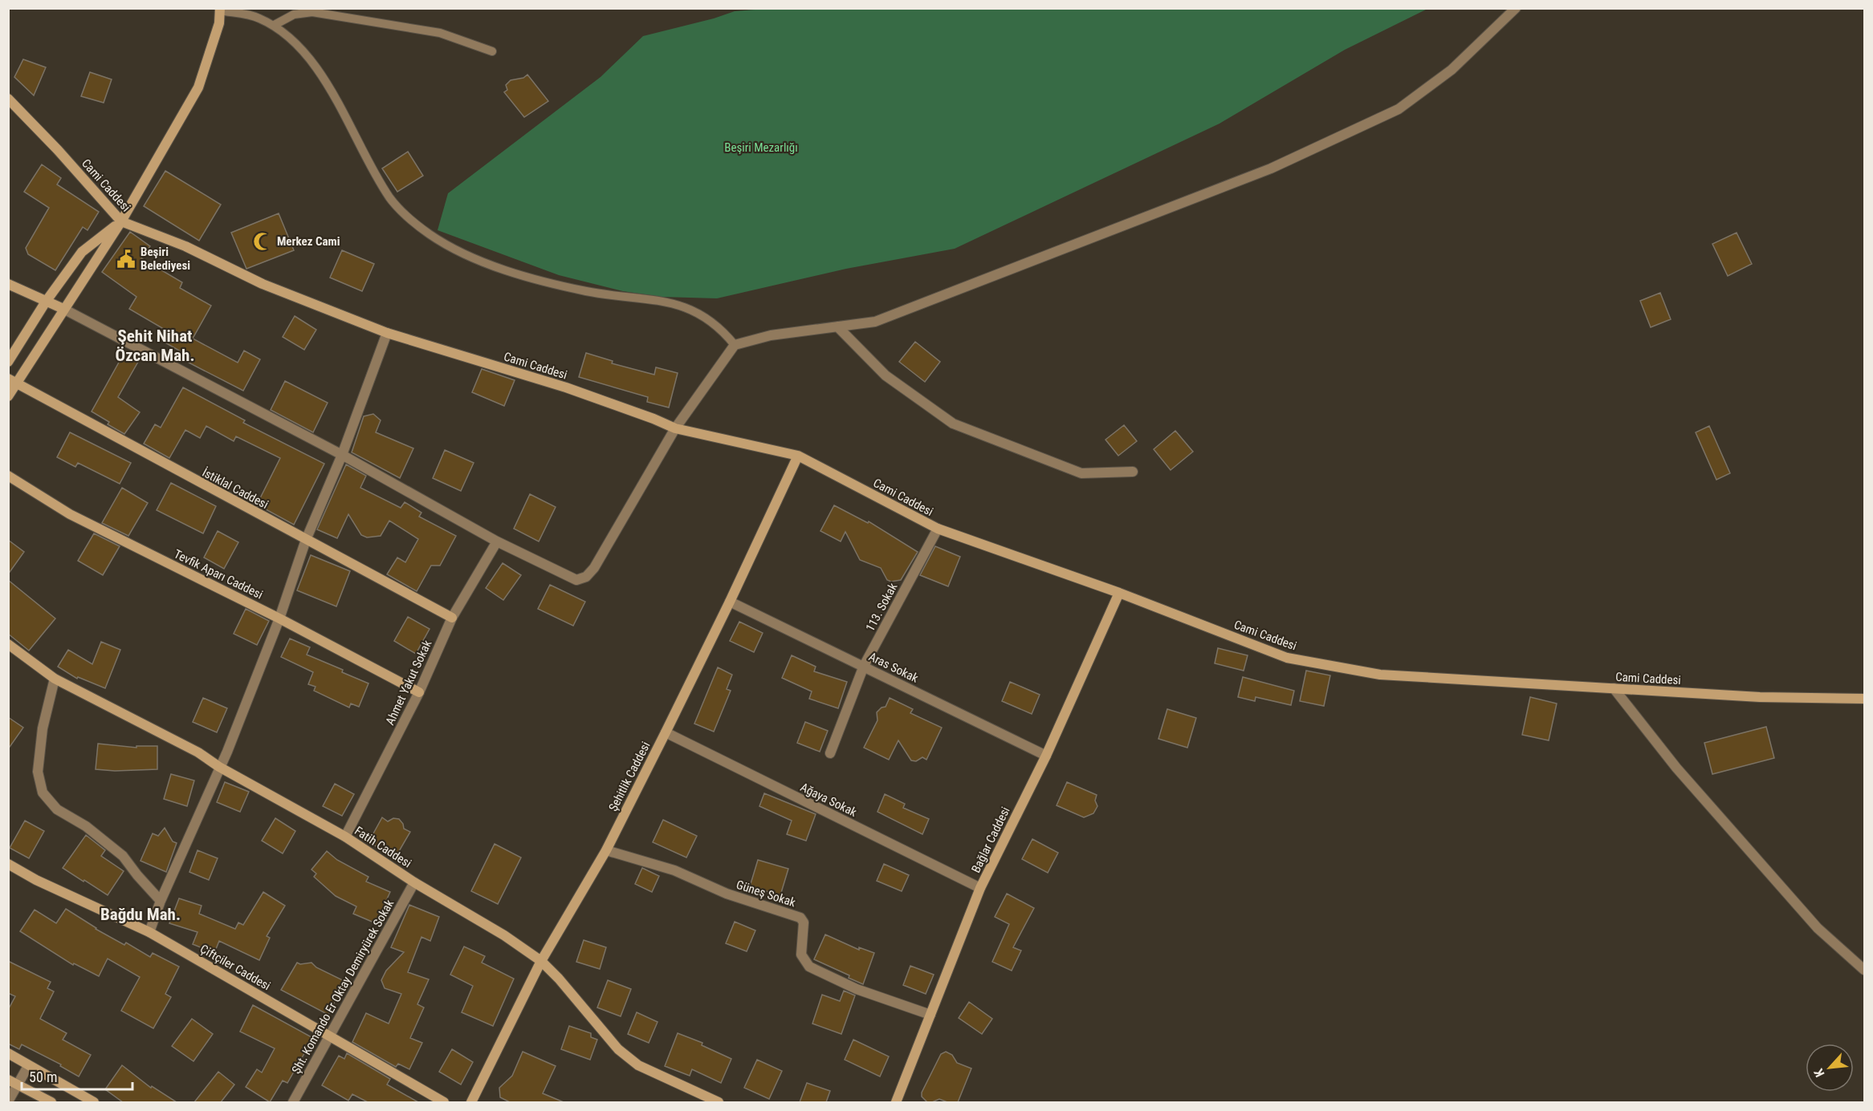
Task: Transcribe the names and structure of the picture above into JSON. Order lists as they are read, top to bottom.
{
  "streets": {
    "street": [
      "Cami Caddesi",
      "İstiklal Caddesi",
      "Tevfik Aparı Caddesi",
      "113. Sokak",
      "Aras Sokak",
      "Ahmet Yakut Sokak",
      "Şehitlik Caddesi",
      "Ağaya Sokak",
      "Bağlar Caddesi",
      "Fatih Caddesi",
      "Güneş Sokak",
      "Çiftçiler Caddesi",
      "Şht. Komando Er Oktay Demiryürek Sokak"
    ]
  },
  "crossings": [
    ["Cami Caddesi", "113. Sokak"],
    ["Cami Caddesi", "Şehitlik Caddesi"],
    ["Cami Caddesi", "Bağlar Caddesi"],
    ["İstiklal Caddesi", "Ahmet Yakut Sokak"],
    ["Tevfik Aparı Caddesi", "Ahmet Yakut Sokak"],
    ["113. Sokak", "Aras Sokak"],
    ["Aras Sokak", "Şehitlik Caddesi"],
    ["Aras Sokak", "Bağlar Caddesi"],
    ["Ahmet Yakut Sokak", "Fatih Caddesi"],
    ["Şehitlik Caddesi", "Ağaya Sokak"],
    ["Şehitlik Caddesi", "Fatih Caddesi"],
    ["Şehitlik Caddesi", "Güneş Sokak"],
    ["Ağaya Sokak", "Bağlar Caddesi"],
    ["Bağlar Caddesi", "Güneş Sokak"],
    ["Fatih Caddesi", "Şht. Komando Er Oktay Demiryürek Sokak"],
    ["Çiftçiler Caddesi", "Şht. Komando Er Oktay Demiryürek Sokak"]
  ],
  "districts": ["Şehit Nihat Özcan Mah.", "Bağdu Mah."],
  "parks": ["Beşiri Mezarlığı"],
  "places": {
    "mosque": ["Merkez Cami"],
    "public building": ["Beşiri Belediyesi"]
  },
  "scale_bar": "50 m",
  "north": "bottom left"
}
